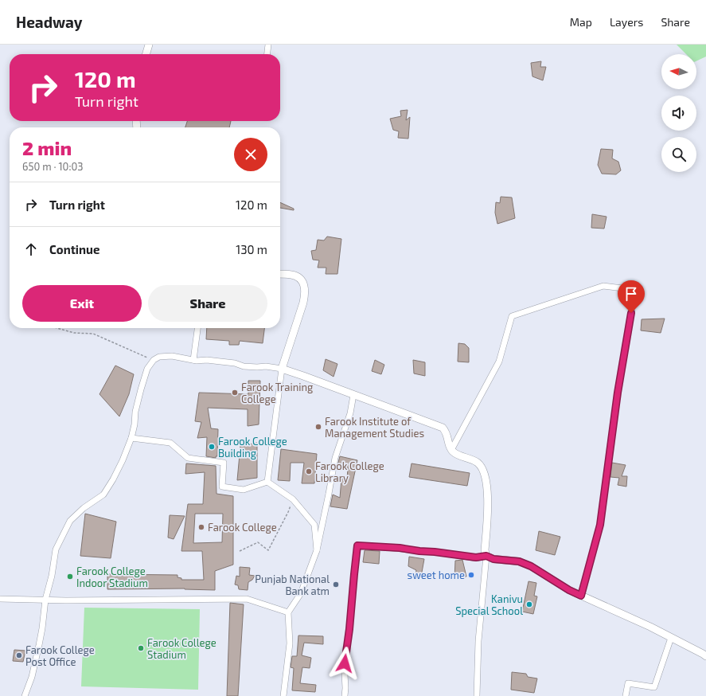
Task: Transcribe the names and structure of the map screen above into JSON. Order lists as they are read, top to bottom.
{
  "places": [
    "Farook Training College",
    "Farook Institute of Management Studies",
    "Farook College Building",
    "Farook College Library",
    "Farook College",
    "sweet home",
    "Farook College Indoor Stadium",
    "Punjab National Bank atm",
    "Kanivu Special School",
    "Farook College Stadium",
    "Farook College Post Office"
  ],
  "north": "left",
  "page": {
    "header": "Headway",
    "nav": ["Map", "Layers", "Share"],
    "turn": ["120 m", "Turn right"],
    "heading": ["2 min", "650 m · 10:03"],
    "list": [
      {
        "name": "Turn right",
        "value": "120 m"
      },
      {
        "name": "Continue",
        "value": "130 m"
      }
    ],
    "buttons": ["Exit", "Share"]
  }
}
